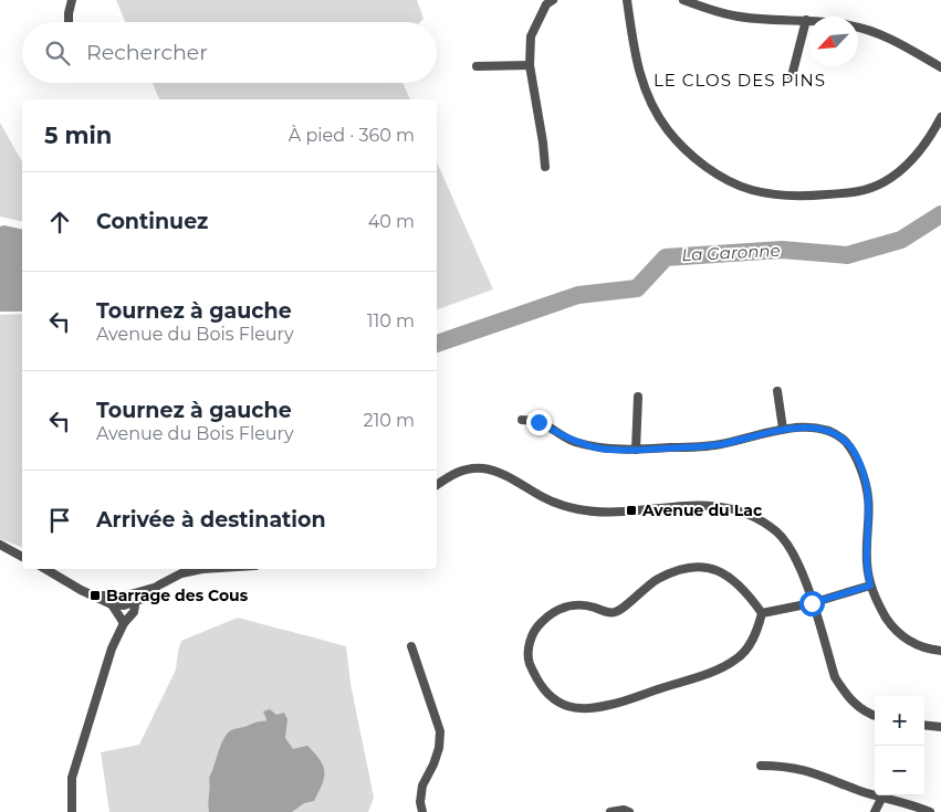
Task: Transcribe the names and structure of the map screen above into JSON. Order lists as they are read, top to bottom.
{
  "districts": ["LE CLOS DES PINS"],
  "water": ["La Garonne"],
  "places": {
    "transit": ["Avenue du Lac", "Barrage des Cous"]
  },
  "north": "bottom left",
  "page": {
    "search": "Rechercher",
    "heading": ["5 min", "À pied · 360 m"],
    "list": [
      ["Continuez", "40 m"],
      ["Tournez à gauche", "Avenue du Bois Fleury", "110 m"],
      ["Tournez à gauche", "Avenue du Bois Fleury", "210 m"],
      "Arrivée à destination"
    ],
    "map_buttons": ["+", "−"]
  }
}
